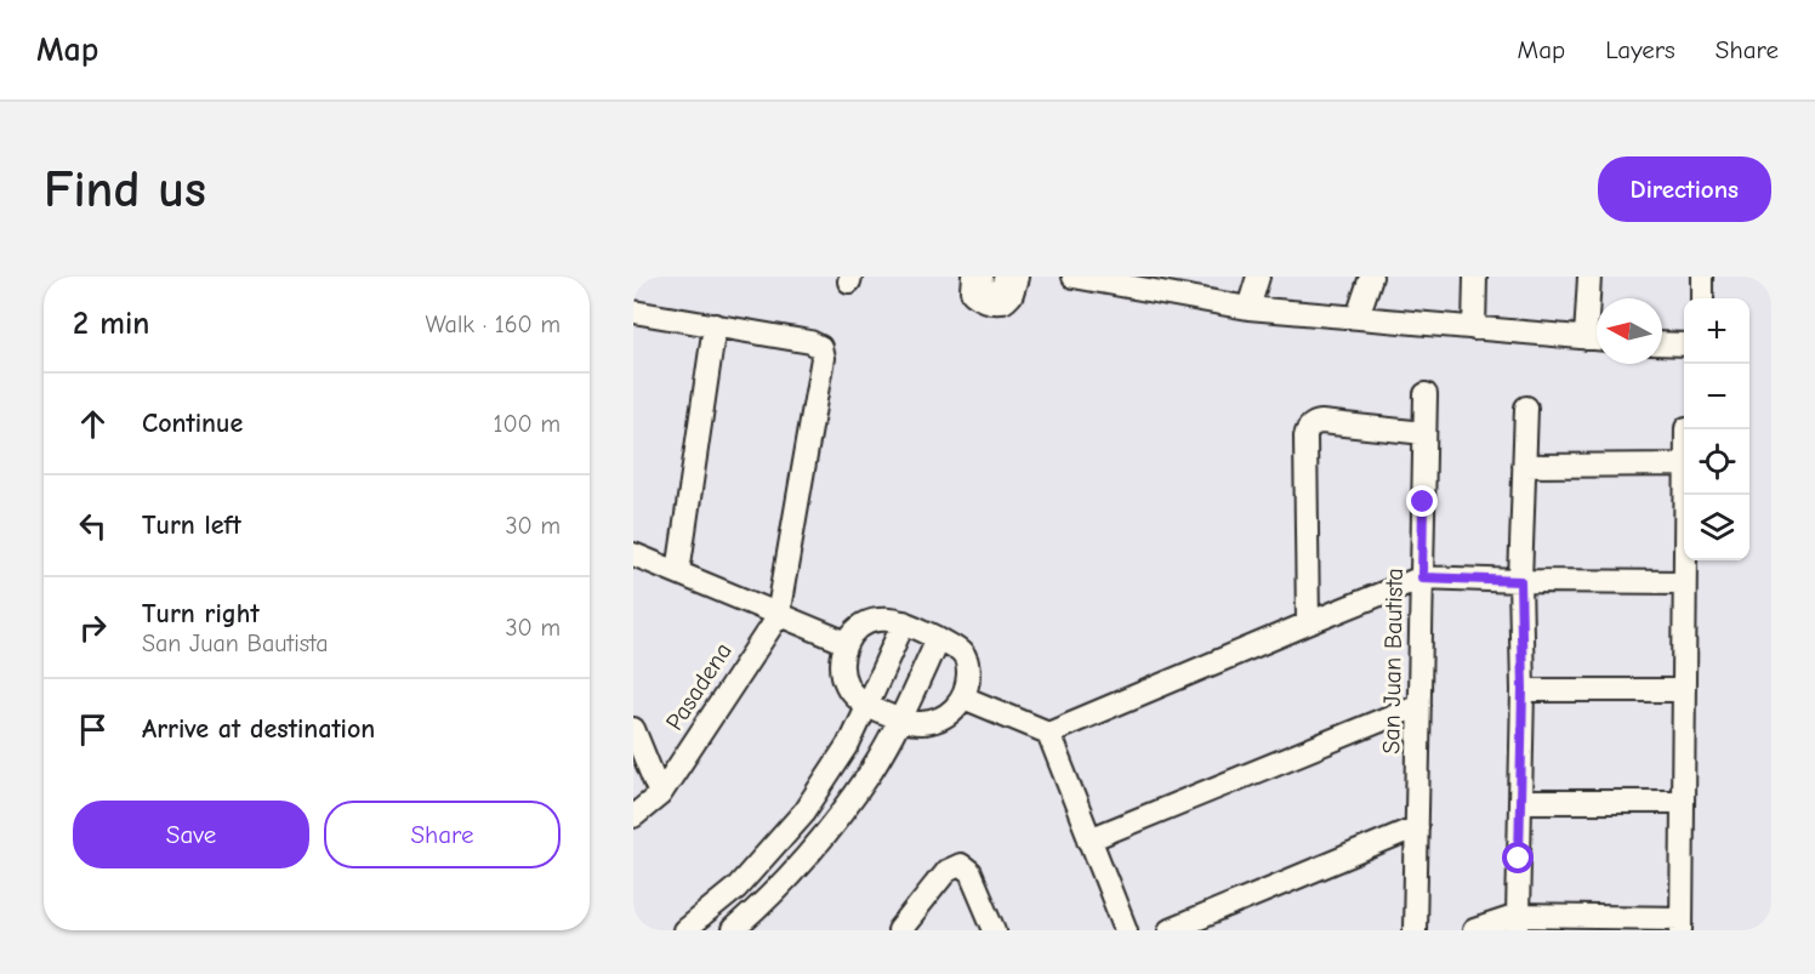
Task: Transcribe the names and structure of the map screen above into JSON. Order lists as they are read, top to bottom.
{
  "streets": {
    "street": ["San Juan Bautista", "Pasadena"]
  },
  "north": "left",
  "page": {
    "header": "Map",
    "nav": ["Map", "Layers", "Share"],
    "buttons": [
      "Directions",
      ["Save", "Share"]
    ],
    "title": "Find us",
    "heading": ["2 min", "Walk · 160 m"],
    "map_buttons": ["+", "−"],
    "list": [
      ["Continue", "100 m"],
      ["Turn left", "30 m"],
      ["Turn right", "San Juan Bautista", "30 m"],
      "Arrive at destination"
    ]
  }
}
